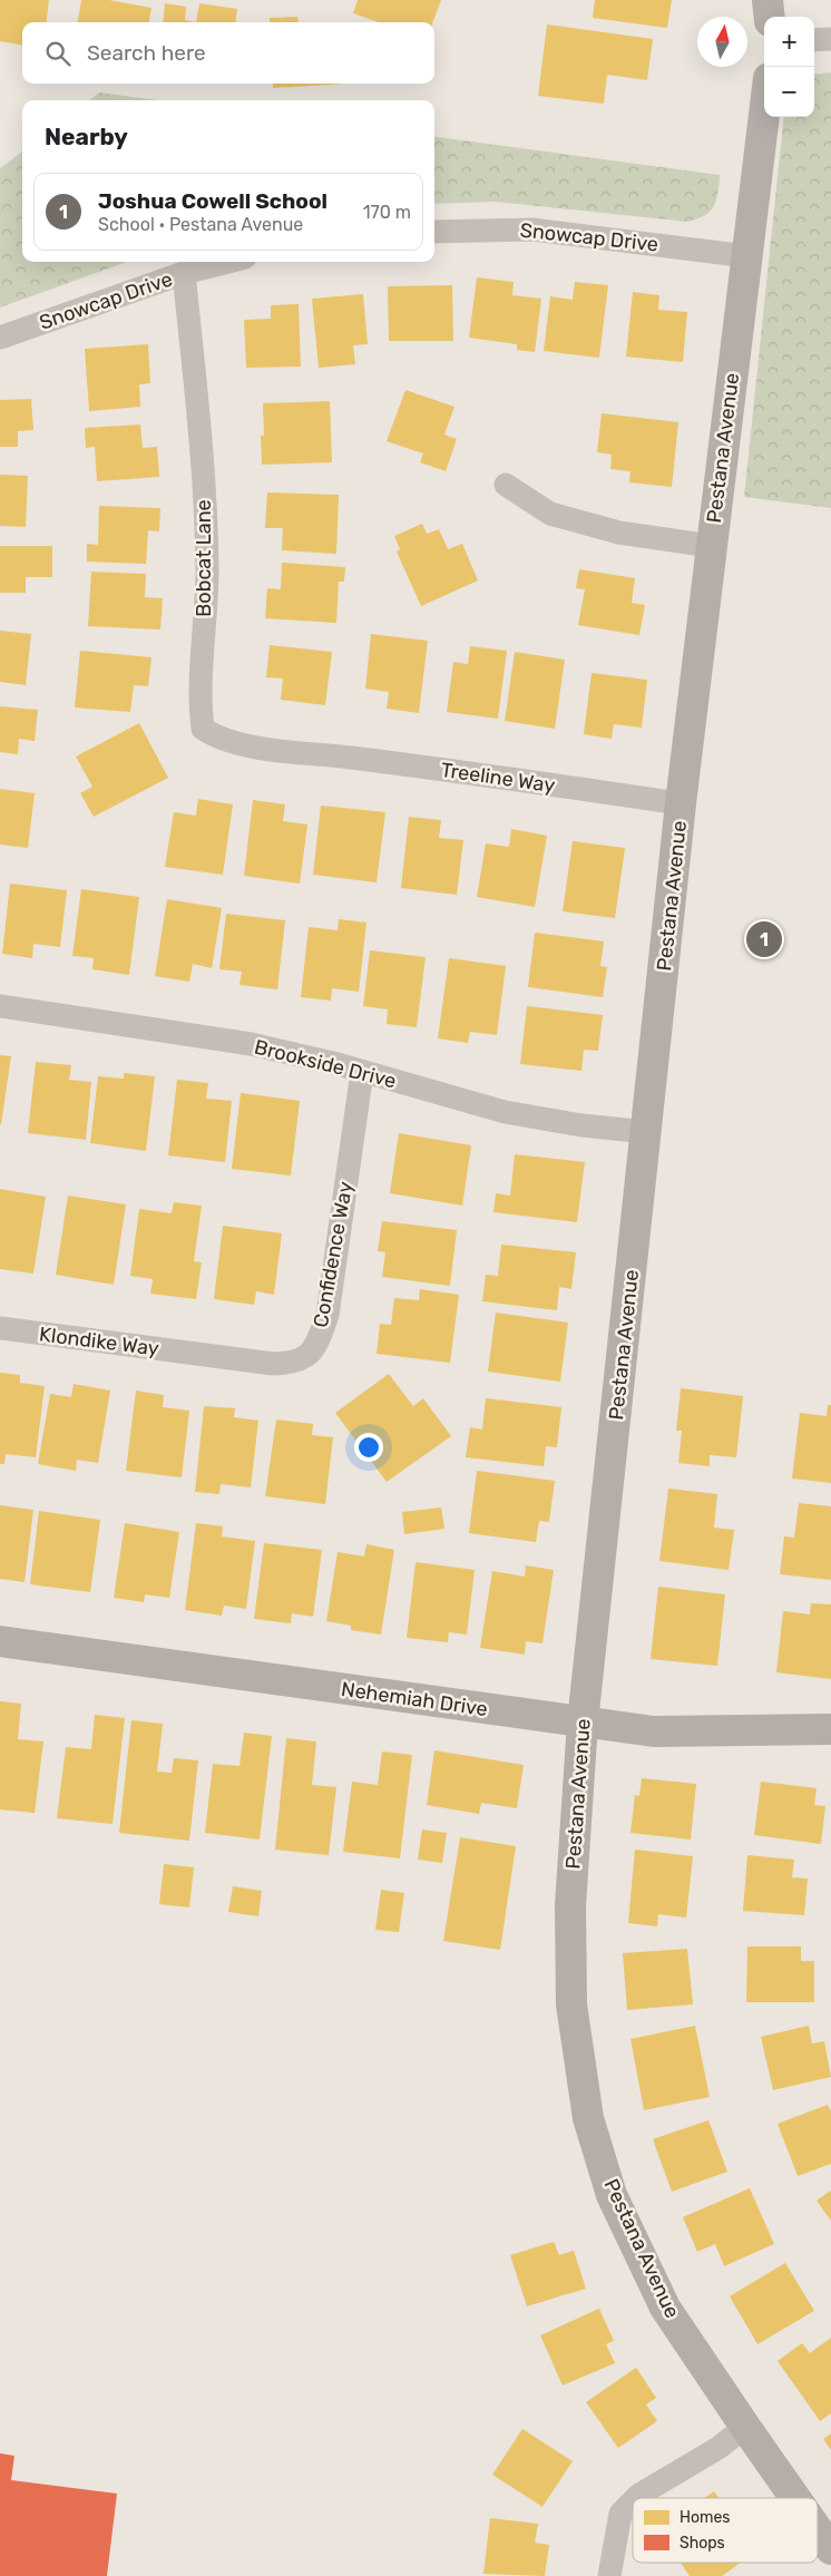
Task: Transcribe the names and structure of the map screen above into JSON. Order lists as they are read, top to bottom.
{
  "streets": {
    "street": [
      "Snowcap Drive",
      "Pestana Avenue",
      "Bobcat Lane",
      "Treeline Way",
      "Brookside Drive",
      "Confidence Way",
      "Klondike Way",
      "Nehemiah Drive"
    ]
  },
  "crossings": [
    ["Snowcap Drive", "Pestana Avenue"],
    ["Snowcap Drive", "Bobcat Lane"],
    ["Pestana Avenue", "Treeline Way"],
    ["Pestana Avenue", "Brookside Drive"],
    ["Pestana Avenue", "Nehemiah Drive"],
    ["Bobcat Lane", "Treeline Way"],
    ["Brookside Drive", "Confidence Way"],
    ["Confidence Way", "Klondike Way"]
  ],
  "legend": ["Homes", "Shops"],
  "north": "top",
  "page": {
    "map_buttons": ["+", "−"],
    "search": "Search here",
    "heading": "Nearby",
    "list": [
      {
        "mark": "1",
        "name": "Joshua Cowell School",
        "note": "School · Pestana Avenue",
        "value": "170 m"
      }
    ],
    "pins": "1"
  }
}
